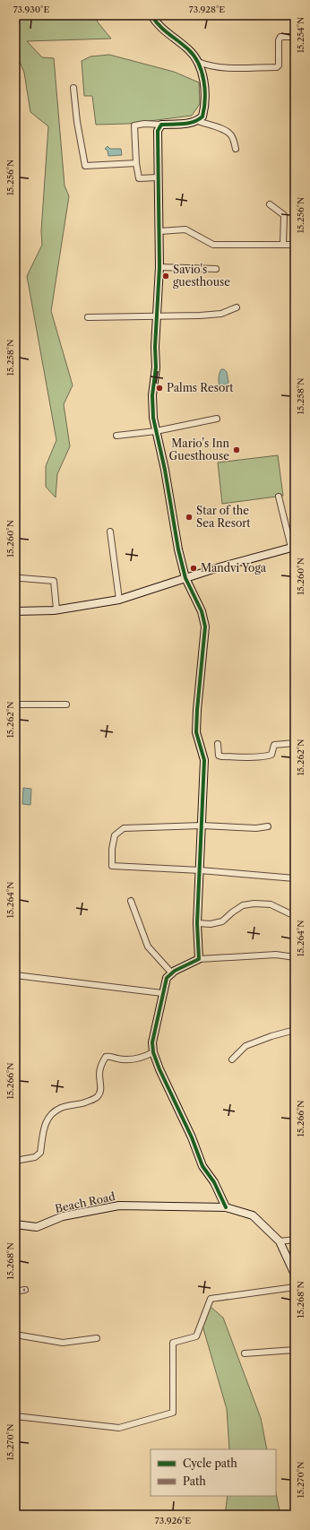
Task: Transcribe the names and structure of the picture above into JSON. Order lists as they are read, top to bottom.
{
  "streets": {
    "street": ["Beach Road"]
  },
  "places": [
    "Savio's guesthouse",
    "Palms Resort",
    "Mario's Inn Guesthouse",
    "Star of the Sea Resort",
    "Mandvi Yoga"
  ],
  "legend": ["Cycle path", "Path"],
  "coordinates": [
    "73.930°E",
    "73.928°E",
    "15.254°N",
    "15.256°N",
    "15.258°N",
    "15.260°N",
    "15.262°N",
    "15.264°N",
    "15.266°N",
    "15.268°N",
    "15.270°N",
    "73.926°E"
  ]
}
